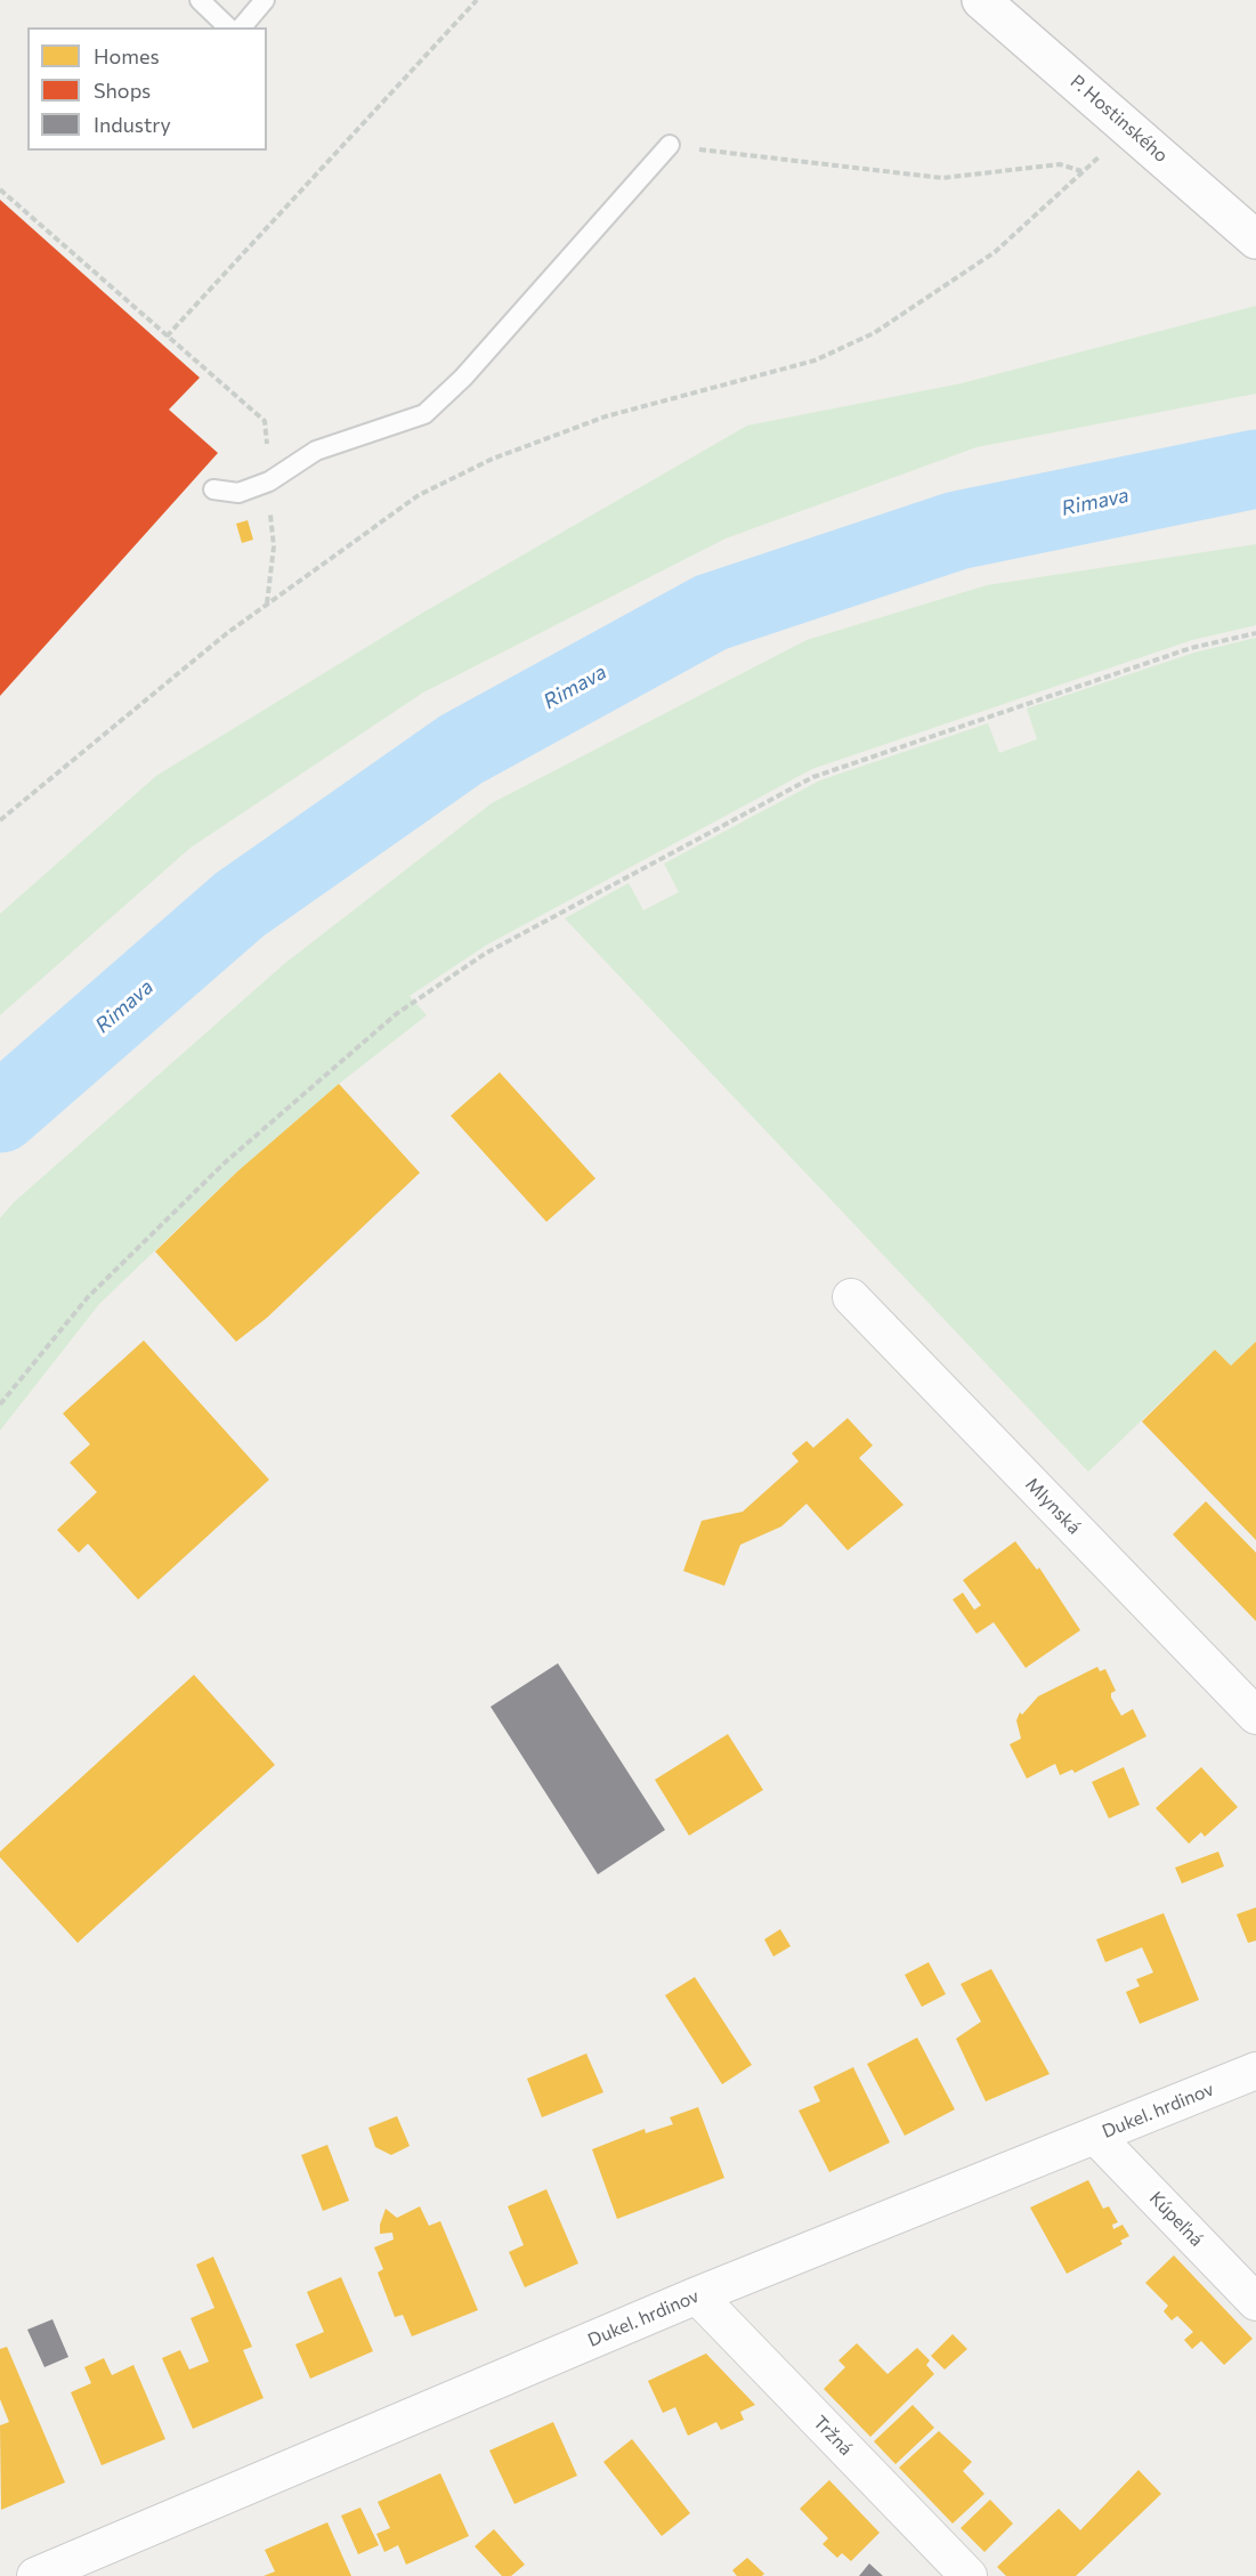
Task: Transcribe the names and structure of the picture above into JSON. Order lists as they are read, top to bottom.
{
  "streets": {
    "street": [
      "P. Hostinského",
      "Mlynská",
      "Dukel. hrdinov",
      "Kúpeľná",
      "Tržná"
    ]
  },
  "crossings": [
    ["Dukel. hrdinov", "Kúpeľná"],
    ["Dukel. hrdinov", "Tržná"]
  ],
  "water": ["Rimava"],
  "legend": ["Homes", "Shops", "Industry"]
}
